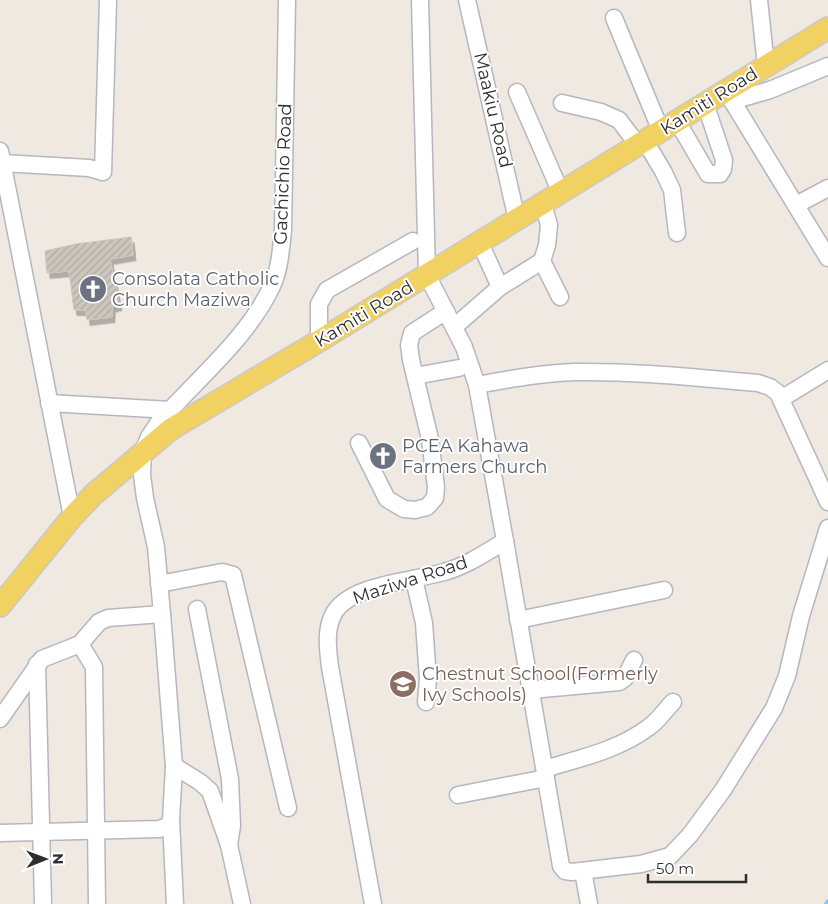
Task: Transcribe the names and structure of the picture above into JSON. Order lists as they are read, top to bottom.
{
  "streets": {
    "main road": ["Kamiti Road"],
    "street": ["Maakiu Road", "Gachichio Road", "Maziwa Road"]
  },
  "crossings": [
    ["Kamiti Road", "Maakiu Road"],
    ["Kamiti Road", "Gachichio Road"]
  ],
  "places": {
    "church": ["Consolata Catholic Church Maziwa", "PCEA Kahawa Farmers Church"],
    "school or university": ["Chestnut School(Formerly Ivy Schools)"]
  },
  "scale_bar": "50 m",
  "north": "right"
}
